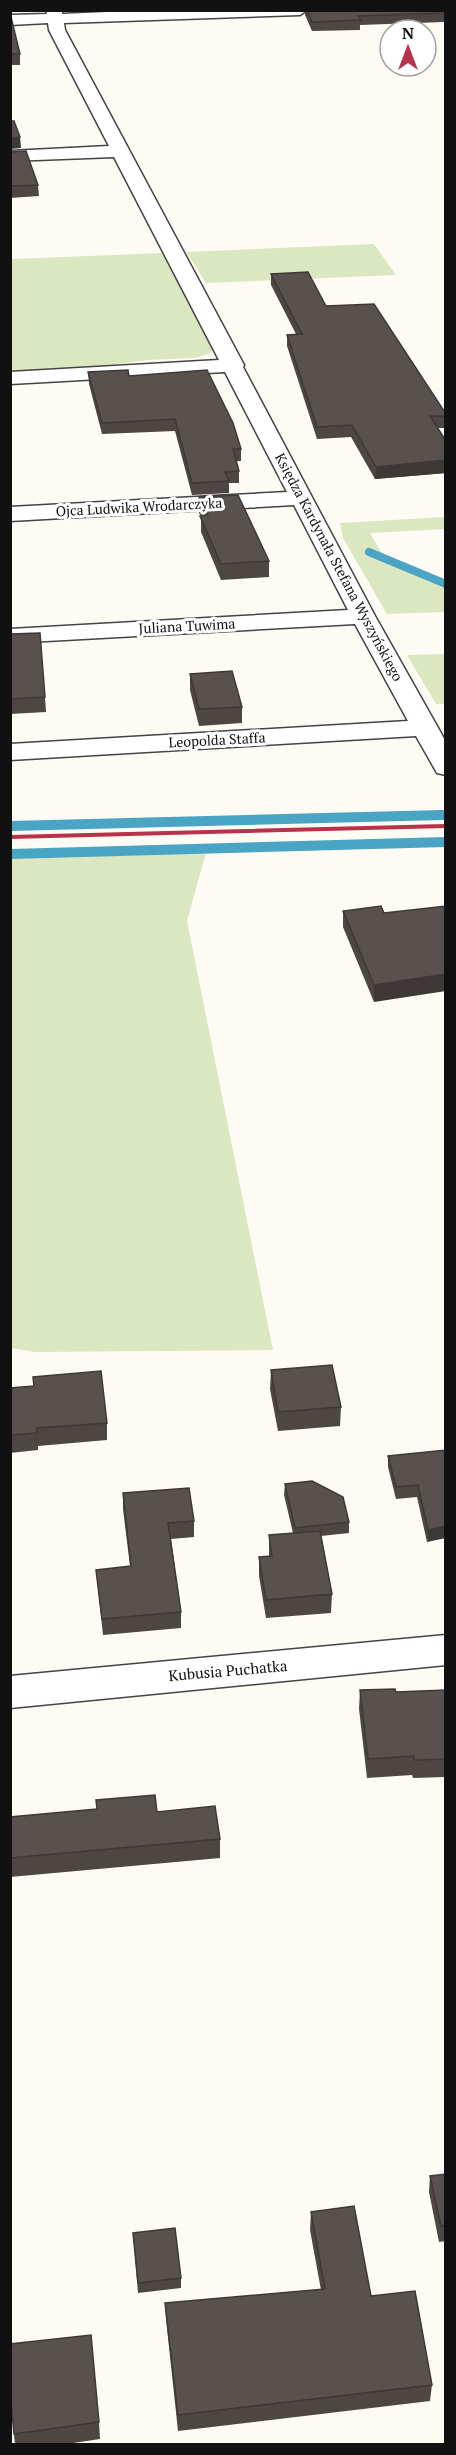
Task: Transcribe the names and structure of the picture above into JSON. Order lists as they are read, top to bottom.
{
  "streets": {
    "street": [
      "Ojca Ludwika Wrodarczyka",
      "Księdza Kardynała Stefana Wyszyńskiego",
      "Juliana Tuwima",
      "Leopolda Staffa",
      "Kubusia Puchatka"
    ]
  },
  "crossings": [
    ["Ojca Ludwika Wrodarczyka", "Księdza Kardynała Stefana Wyszyńskiego"],
    ["Księdza Kardynała Stefana Wyszyńskiego", "Juliana Tuwima"],
    ["Księdza Kardynała Stefana Wyszyńskiego", "Leopolda Staffa"]
  ],
  "north": "top"
}
